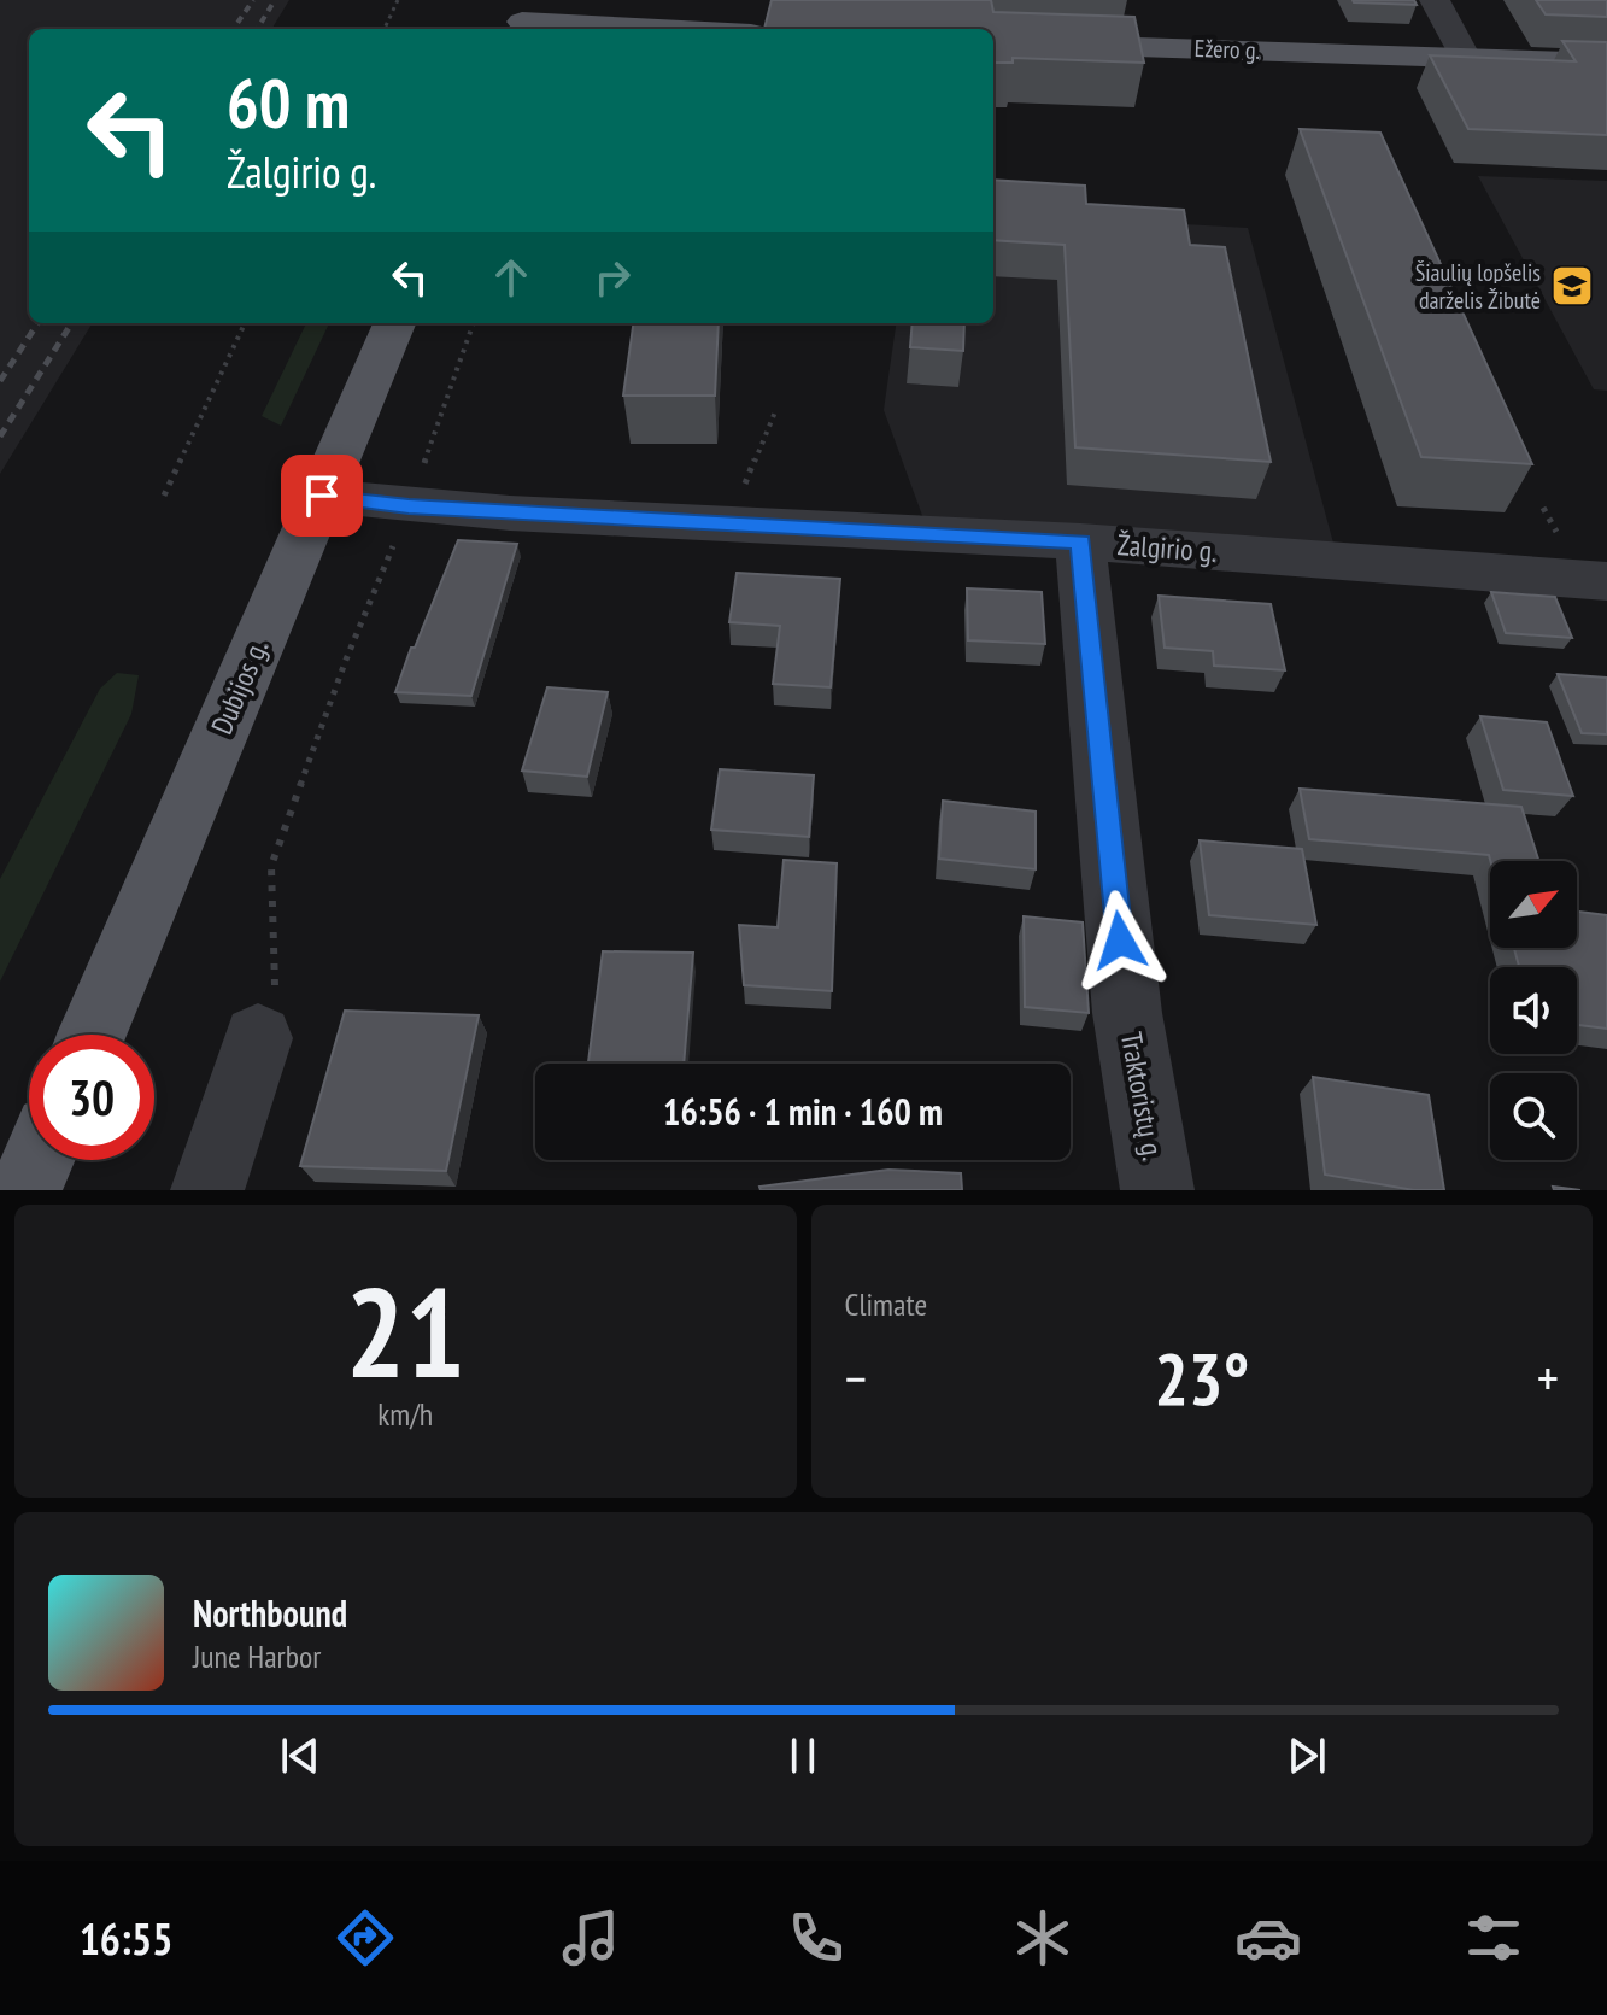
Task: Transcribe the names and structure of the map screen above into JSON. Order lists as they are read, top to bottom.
{
  "streets": {
    "main road": ["Ežero g.", "Dubijos g."],
    "street": ["Žalgirio g.", "Traktoristų g."]
  },
  "crossings": [
    ["Žalgirio g.", "Dubijos g."],
    ["Žalgirio g.", "Traktoristų g."]
  ],
  "places": {
    "school or university": ["Šiaulių lopšelis darželis Žibutė"]
  },
  "north": "top right",
  "page": {
    "turn": ["60 m", "Žalgirio g."],
    "limit": "30",
    "trip": "16:56 · 1 min · 160 m",
    "tile": [
      ["21", "km/h"],
      "Climate"
    ],
    "heat": ["−", "23°", "+"],
    "song": ["Northbound", "June Harbor"],
    "tabs": "16:55"
  }
}
